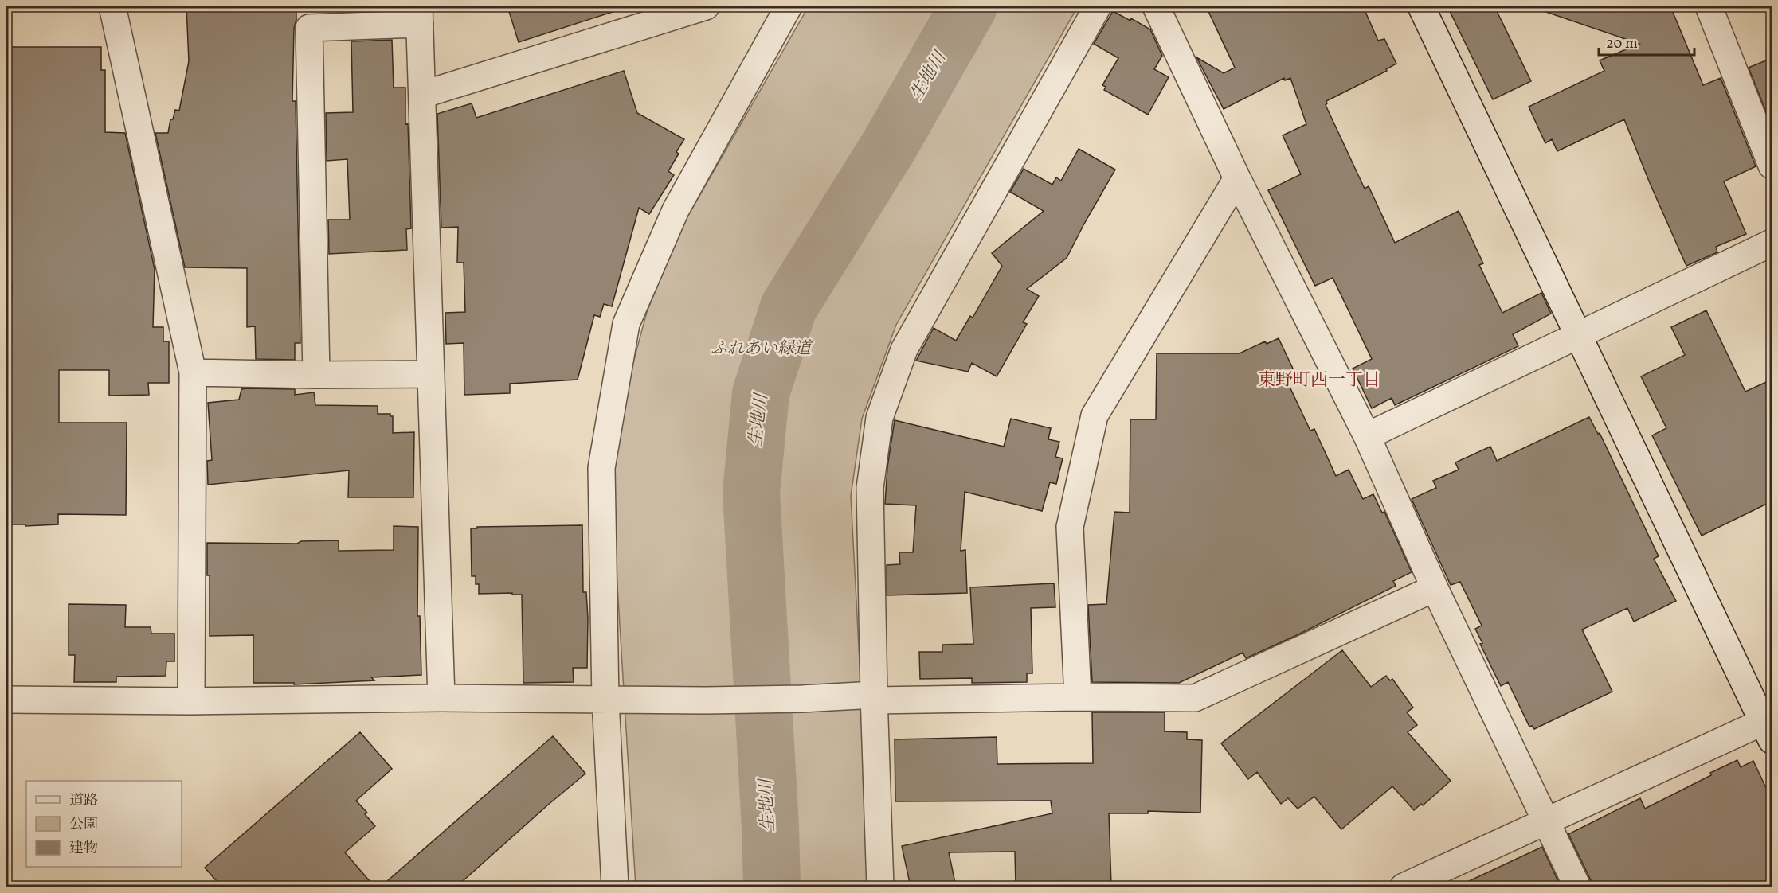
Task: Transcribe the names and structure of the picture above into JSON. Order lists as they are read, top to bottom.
{
  "districts": ["東野町西一丁目"],
  "water": ["生地川"],
  "parks": ["ふれあい緑道"],
  "legend": ["道路", "公園", "建物"],
  "scale_bar": "20 m"
}
